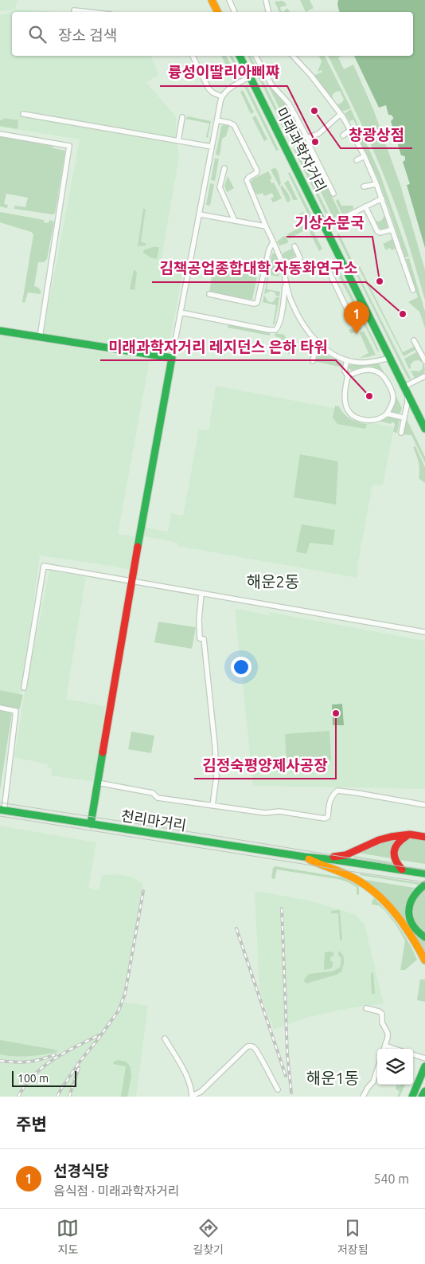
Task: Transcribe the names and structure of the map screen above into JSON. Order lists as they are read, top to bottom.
{
  "streets": {
    "main road": ["미래과학자거리", "천리마거리"]
  },
  "districts": ["해운2동", "해운1동"],
  "places": [
    "창광상점",
    "륭성이딸리아삐쨔",
    "기상수문국",
    "김책공업종합대학 자동화연구소",
    "미래과학자거리 레지던스 은하 타워",
    "김정숙평양제사공장"
  ],
  "scale_bar": "100 m",
  "page": {
    "search": "장소 검색",
    "pins": "1",
    "scale": "100 m",
    "heading": "주변",
    "list": [
      {
        "mark": "1",
        "name": "선경식당",
        "note": "음식점 · 미래과학자거리",
        "value": "540 m"
      }
    ],
    "nav": ["지도", "길찾기", "저장됨"]
  }
}
